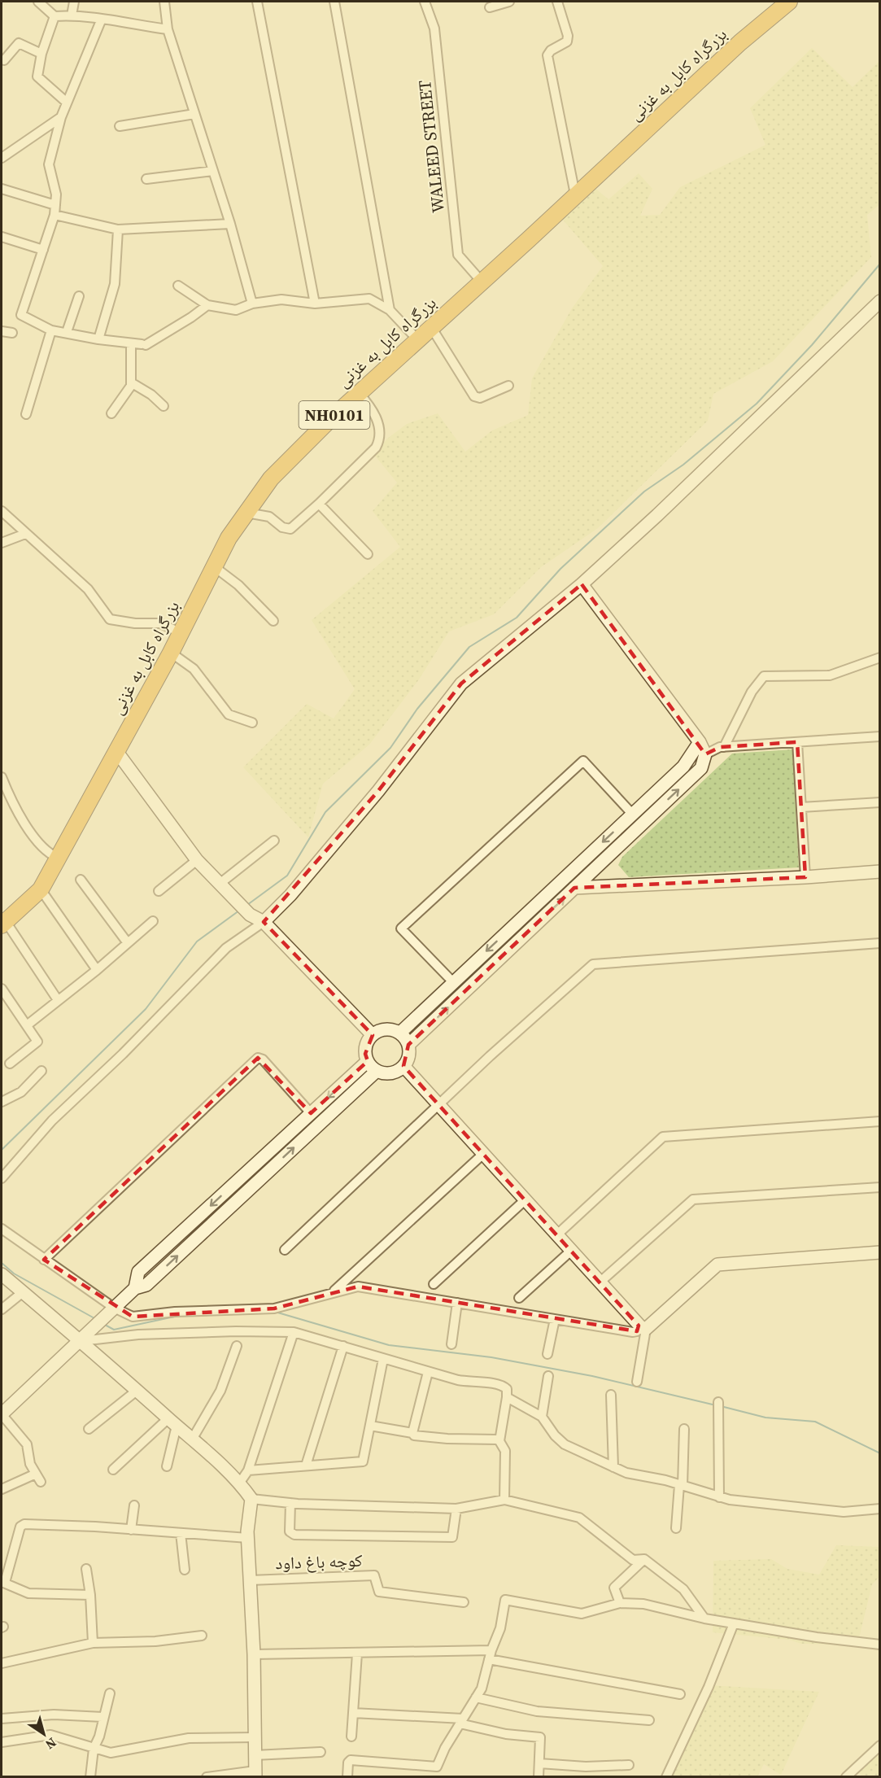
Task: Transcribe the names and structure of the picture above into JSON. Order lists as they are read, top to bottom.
{
  "streets": {
    "highway": ["بزرگراه کابل به غزنی", "NH0101"],
    "street": ["WALEED STREET", "کوچه باغ داود"]
  },
  "crossings": [
    ["بزرگراه کابل به غزنی", "WALEED STREET"]
  ],
  "north": "bottom right"
}
